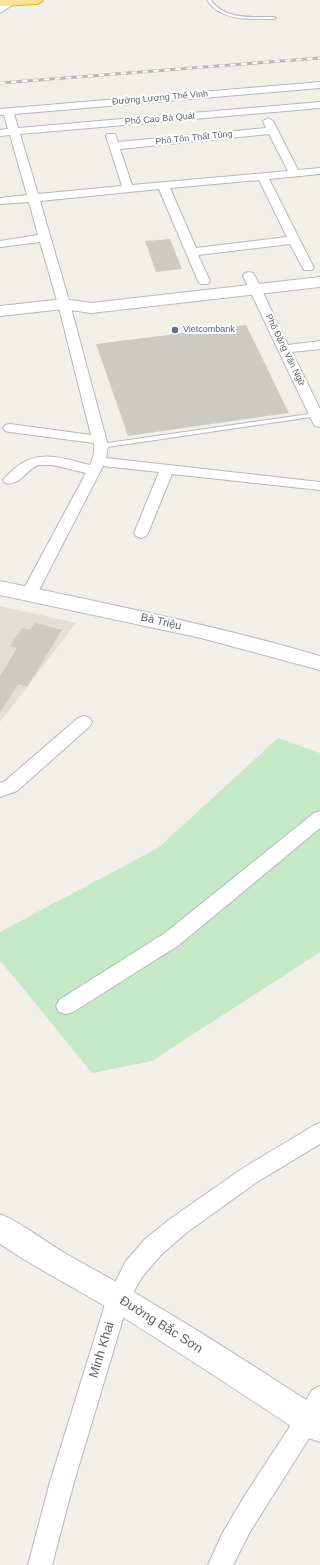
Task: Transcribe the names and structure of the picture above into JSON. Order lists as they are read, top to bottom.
{
  "streets": {
    "street": [
      "Đường Lương Thế Vinh",
      "Phố Cao Bá Quát",
      "Phố Tôn Thất Tùng",
      "Phố Đặng Văn Ngữ",
      "Bà Triệu",
      "Đường Bắc Sơn",
      "Minh Khai"
    ]
  },
  "crossings": [
    ["Đường Bắc Sơn", "Minh Khai"]
  ],
  "places": ["Vietcombank"]
}
